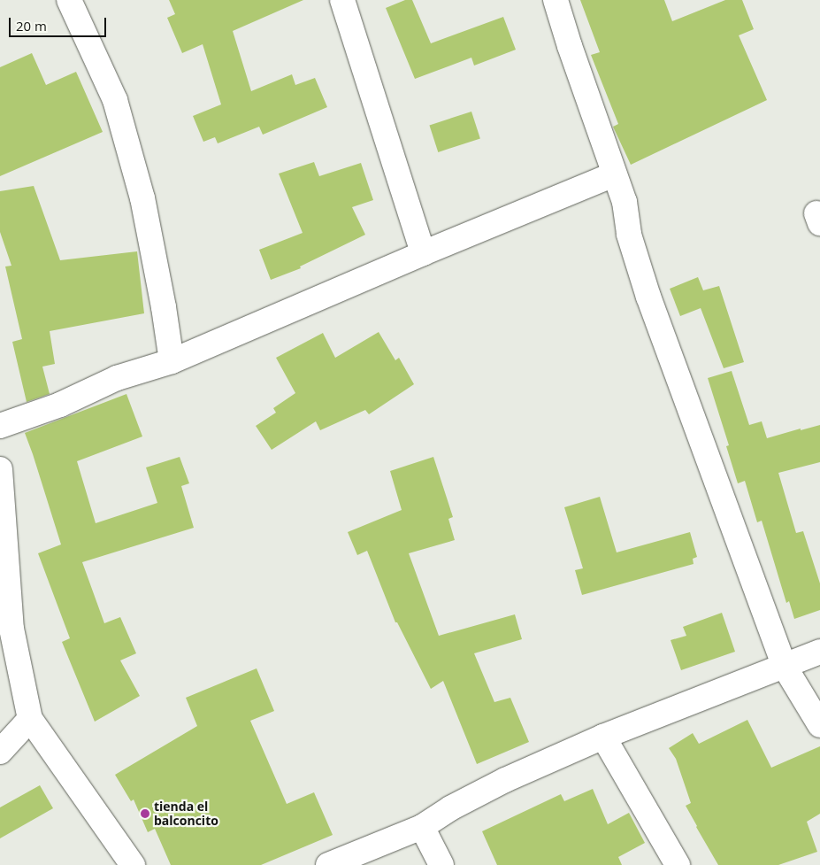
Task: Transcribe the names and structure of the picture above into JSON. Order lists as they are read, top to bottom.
{
  "places": ["tienda el balconcito"],
  "scale_bar": "20 m"
}
